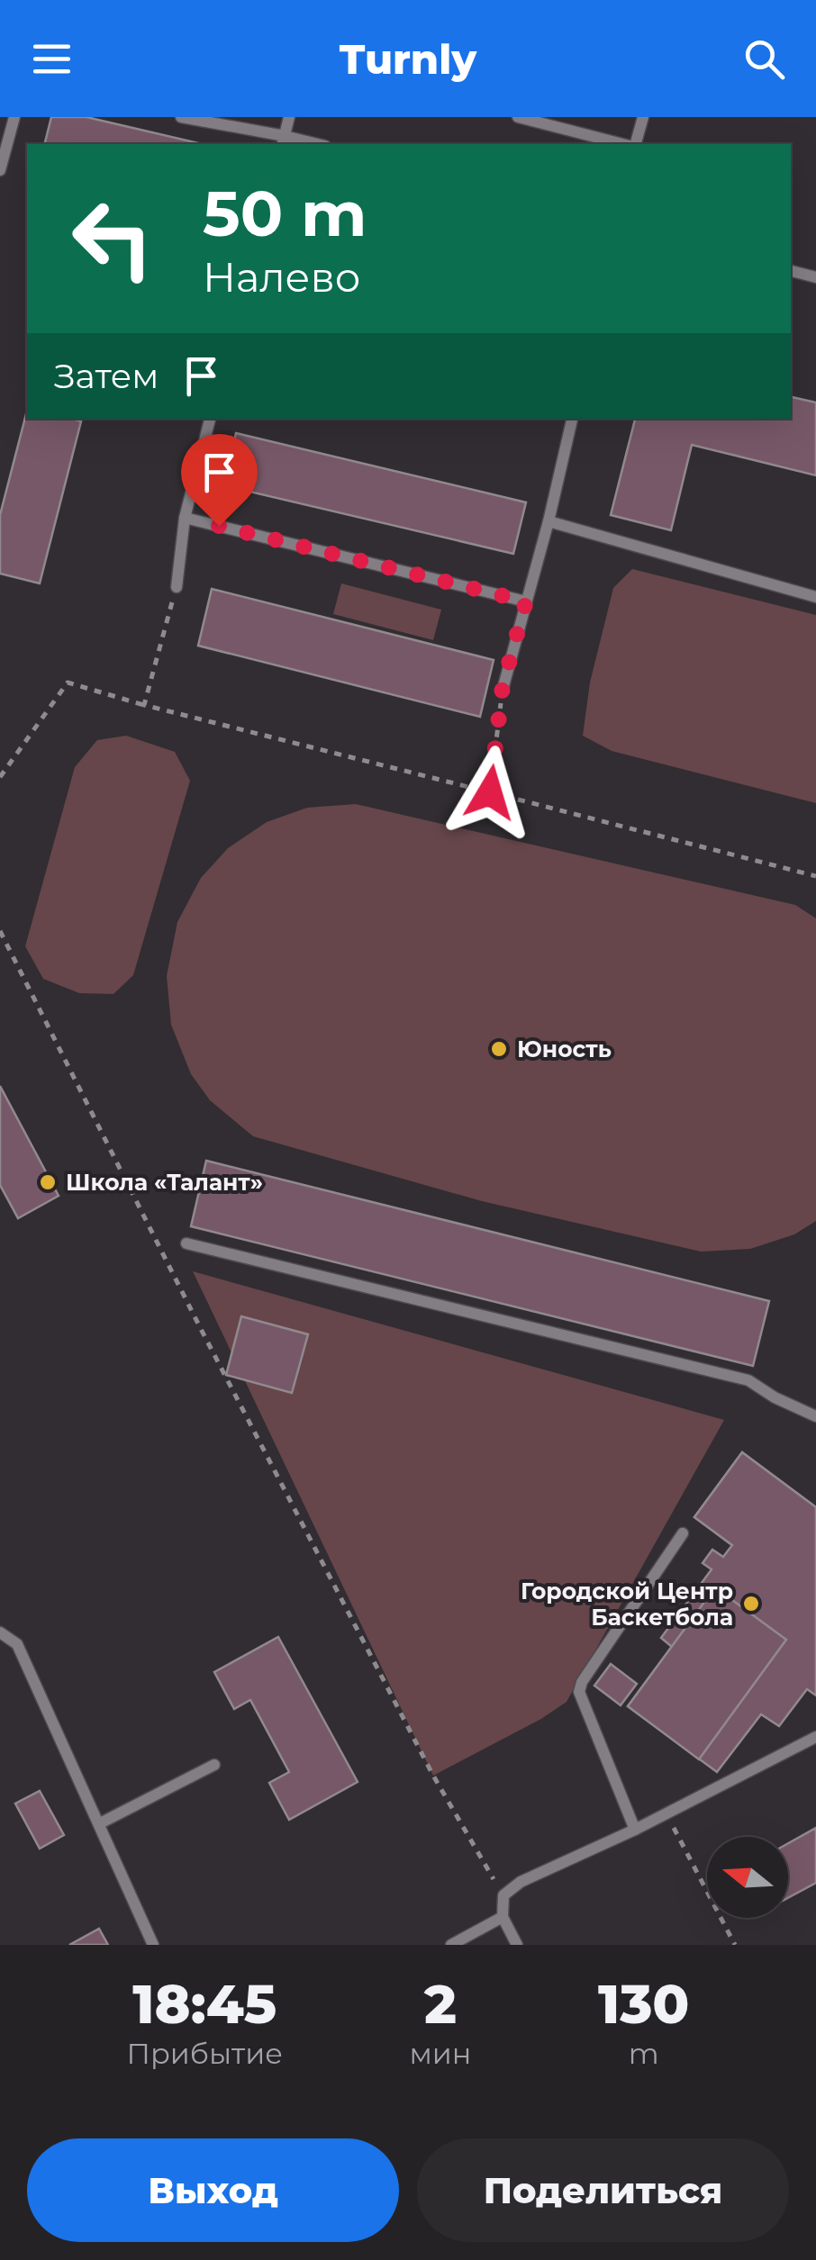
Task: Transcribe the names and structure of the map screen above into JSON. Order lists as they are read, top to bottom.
{
  "places": ["Юность", "Школа «Талант»", "Городской Центр Баскетбола"],
  "north": "left",
  "page": {
    "header": "Turnly",
    "turn": ["50 m", "Налево"],
    "then": "Затем",
    "eta": [
      "18:45",
      "Прибытие",
      "2",
      "мин",
      "130",
      "m"
    ],
    "buttons": ["Выход", "Поделиться"]
  }
}
